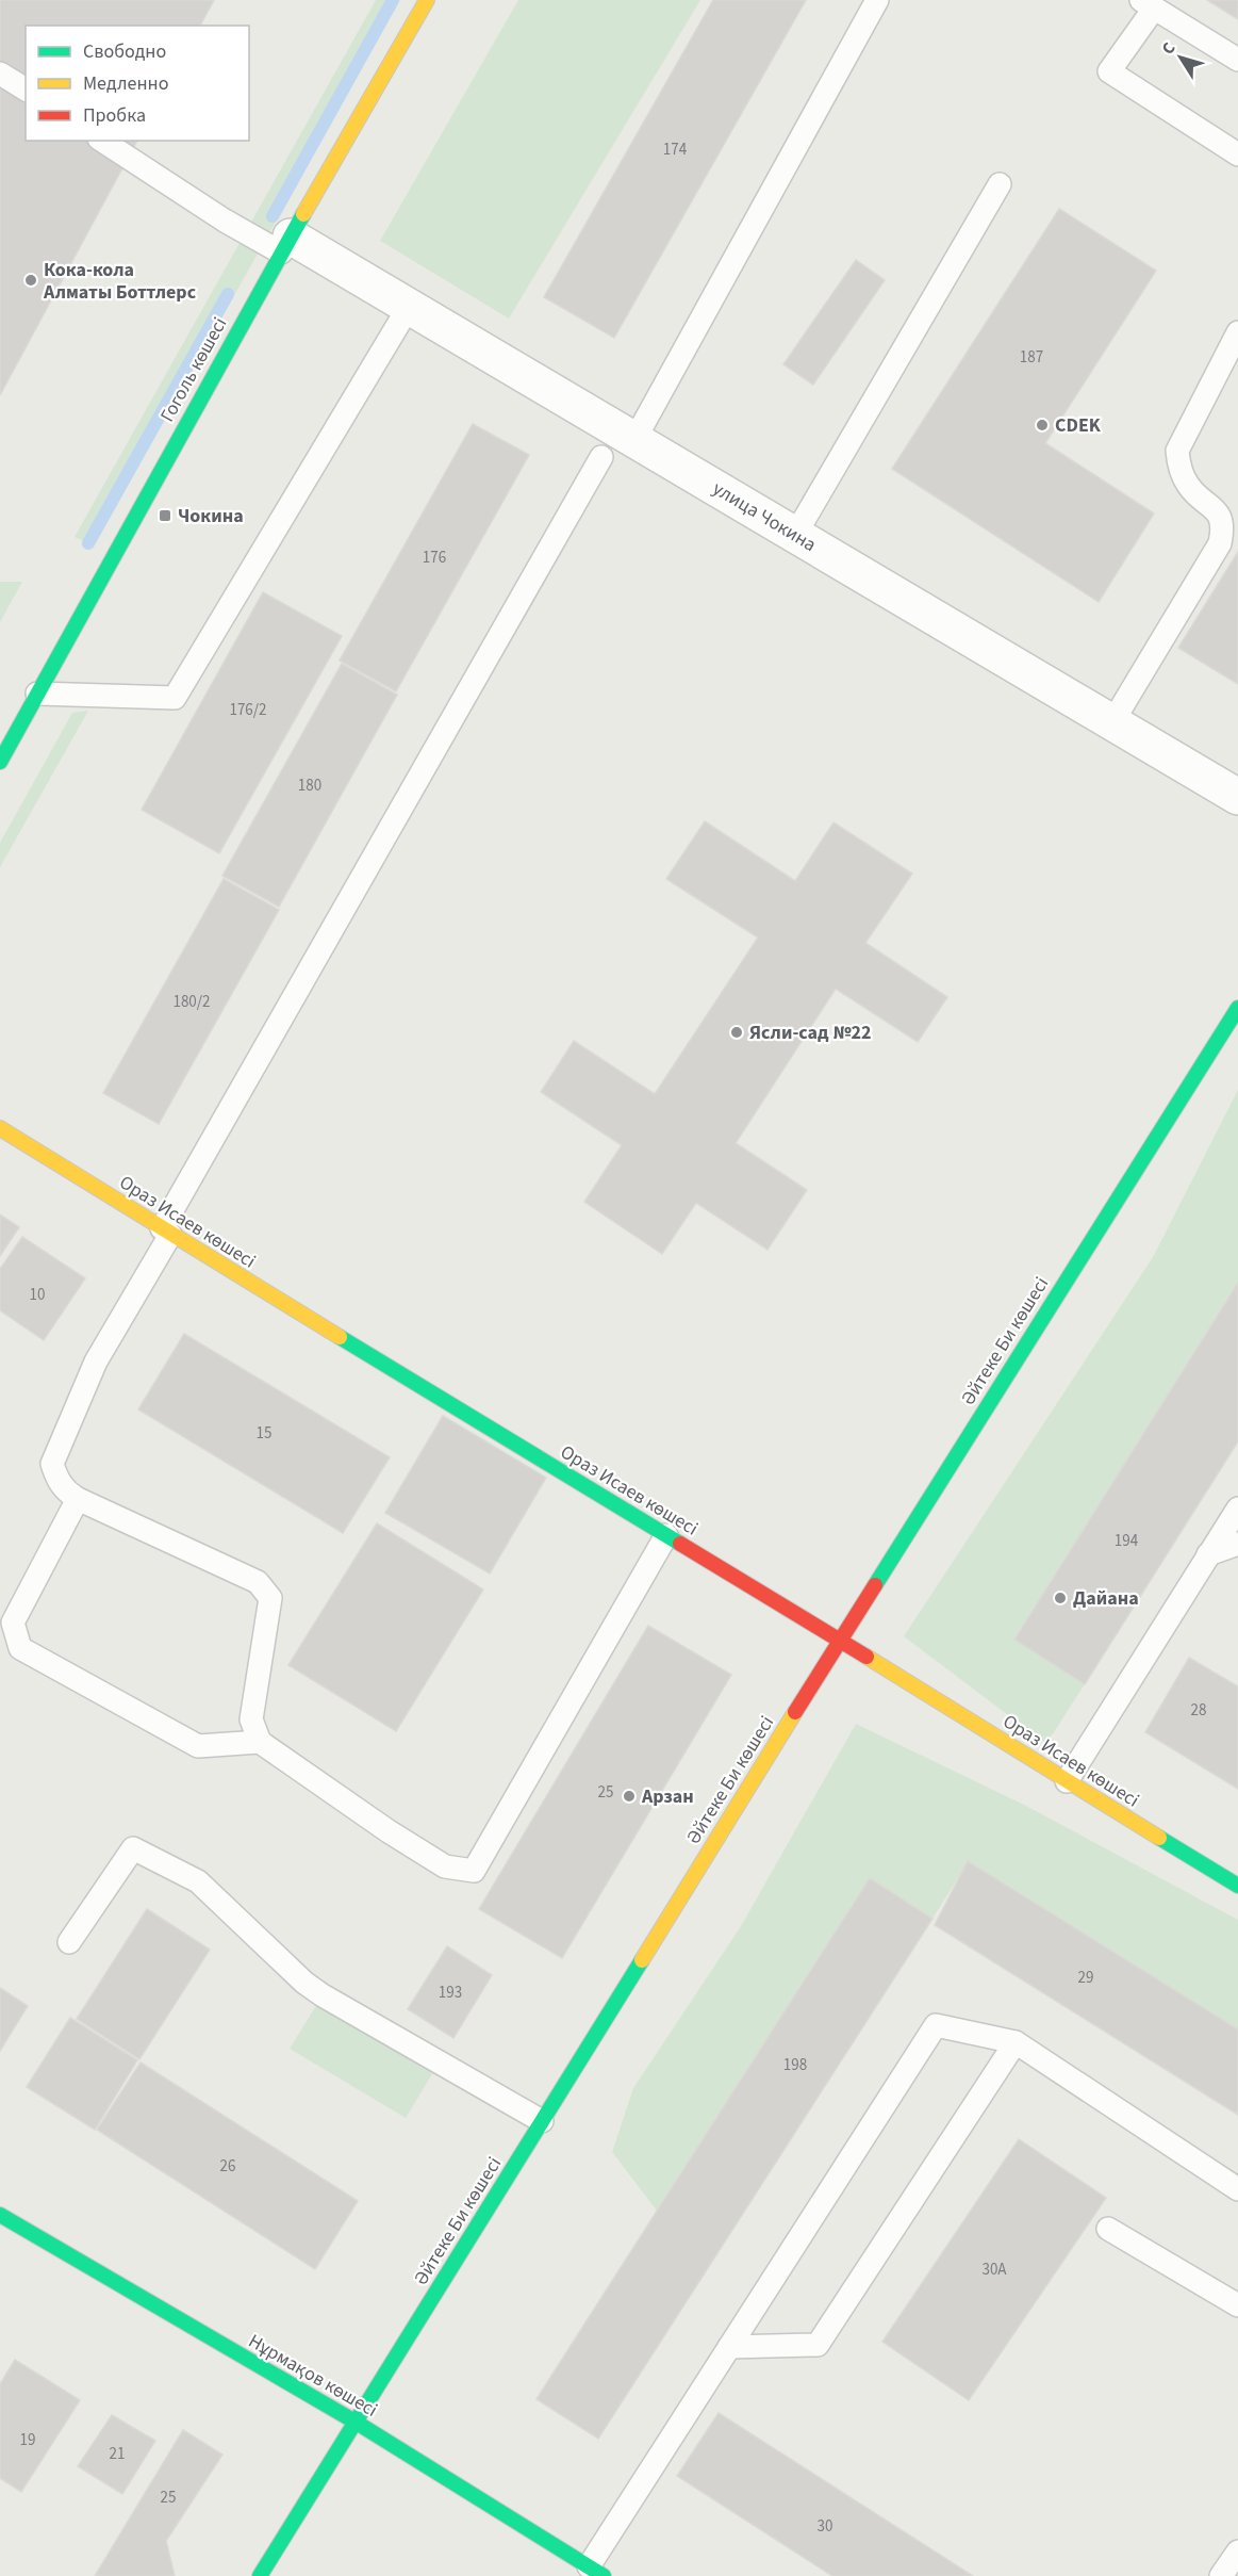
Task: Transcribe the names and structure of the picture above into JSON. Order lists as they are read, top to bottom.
{
  "streets": {
    "street": [
      "Гоголь көшесі",
      "улица Чокина",
      "Ораз Исаев көшесі",
      "Әйтеке Би көшесі",
      "Нұрмақов көшесі"
    ]
  },
  "crossings": [
    ["Гоголь көшесі", "улица Чокина"],
    ["Ораз Исаев көшесі", "Әйтеке Би көшесі"],
    ["Әйтеке Би көшесі", "Нұрмақов көшесі"]
  ],
  "places": {
    "other": [
      "Кока-кола Алматы Боттлерс",
      "CDEK",
      "Ясли-сад №22",
      "Дайана",
      "Арзан"
    ],
    "transit": ["Чокина"]
  },
  "house_numbers": [
    "174",
    "187",
    "176",
    "176/2",
    "180",
    "180/2",
    "10",
    "15",
    "194",
    "28",
    "25",
    "29",
    "193",
    "198",
    "26",
    "30А",
    "19",
    "21",
    "25",
    "30"
  ],
  "legend": ["Свободно", "Медленно", "Пробка"],
  "north": "top left"
}
